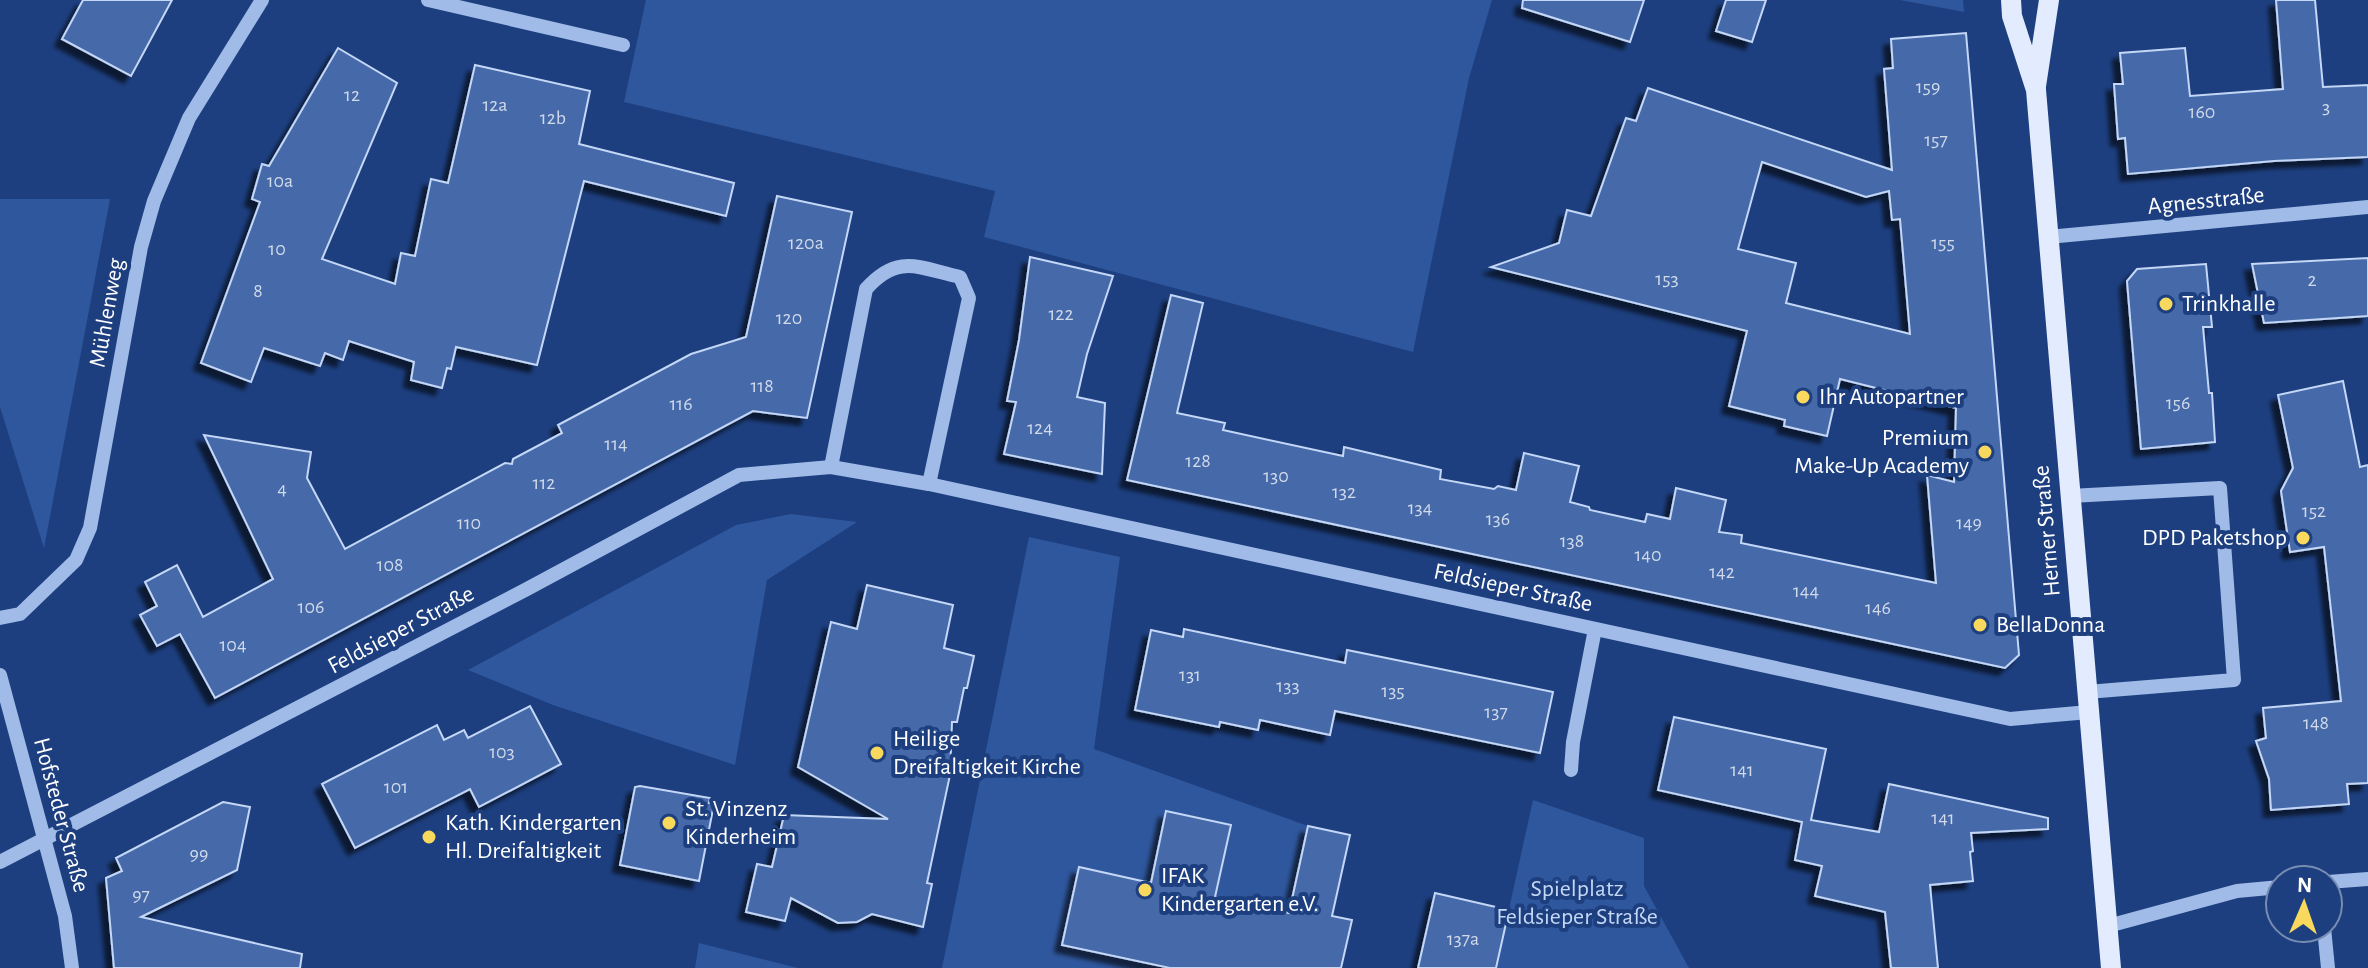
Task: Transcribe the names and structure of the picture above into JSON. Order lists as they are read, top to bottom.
{
  "streets": {
    "main road": ["Herner Straße"],
    "street": [
      "Agnesstraße",
      "Mühlenweg",
      "Feldsieper Straße",
      "Hofsteder Straße"
    ]
  },
  "crossings": [
    ["Agnesstraße", "Herner Straße"],
    ["Herner Straße", "Feldsieper Straße"],
    ["Feldsieper Straße", "Hofsteder Straße"]
  ],
  "parks": ["Spielplatz Feldsieper Straße"],
  "places": [
    "Trinkhalle",
    "Ihr Autopartner",
    "Premium Make-Up Academy",
    "DPD Paketshop",
    "BellaDonna",
    "Heilige Dreifaltigkeit Kirche",
    "St. Vinzenz Kinderheim",
    "Kath. Kindergarten Hl. Dreifaltigkeit",
    "IFAK Kindergarten e.V."
  ],
  "house_numbers": [
    "159",
    "12",
    "12a",
    "3",
    "160",
    "12b",
    "157",
    "10a",
    "120a",
    "155",
    "10",
    "153",
    "2",
    "8",
    "122",
    "120",
    "118",
    "156",
    "116",
    "124",
    "114",
    "128",
    "130",
    "112",
    "4",
    "132",
    "134",
    "152",
    "136",
    "110",
    "149",
    "138",
    "140",
    "108",
    "142",
    "144",
    "106",
    "146",
    "104",
    "131",
    "133",
    "135",
    "137",
    "148",
    "103",
    "141",
    "101",
    "141",
    "99",
    "97",
    "137a"
  ],
  "north": "top"
}
